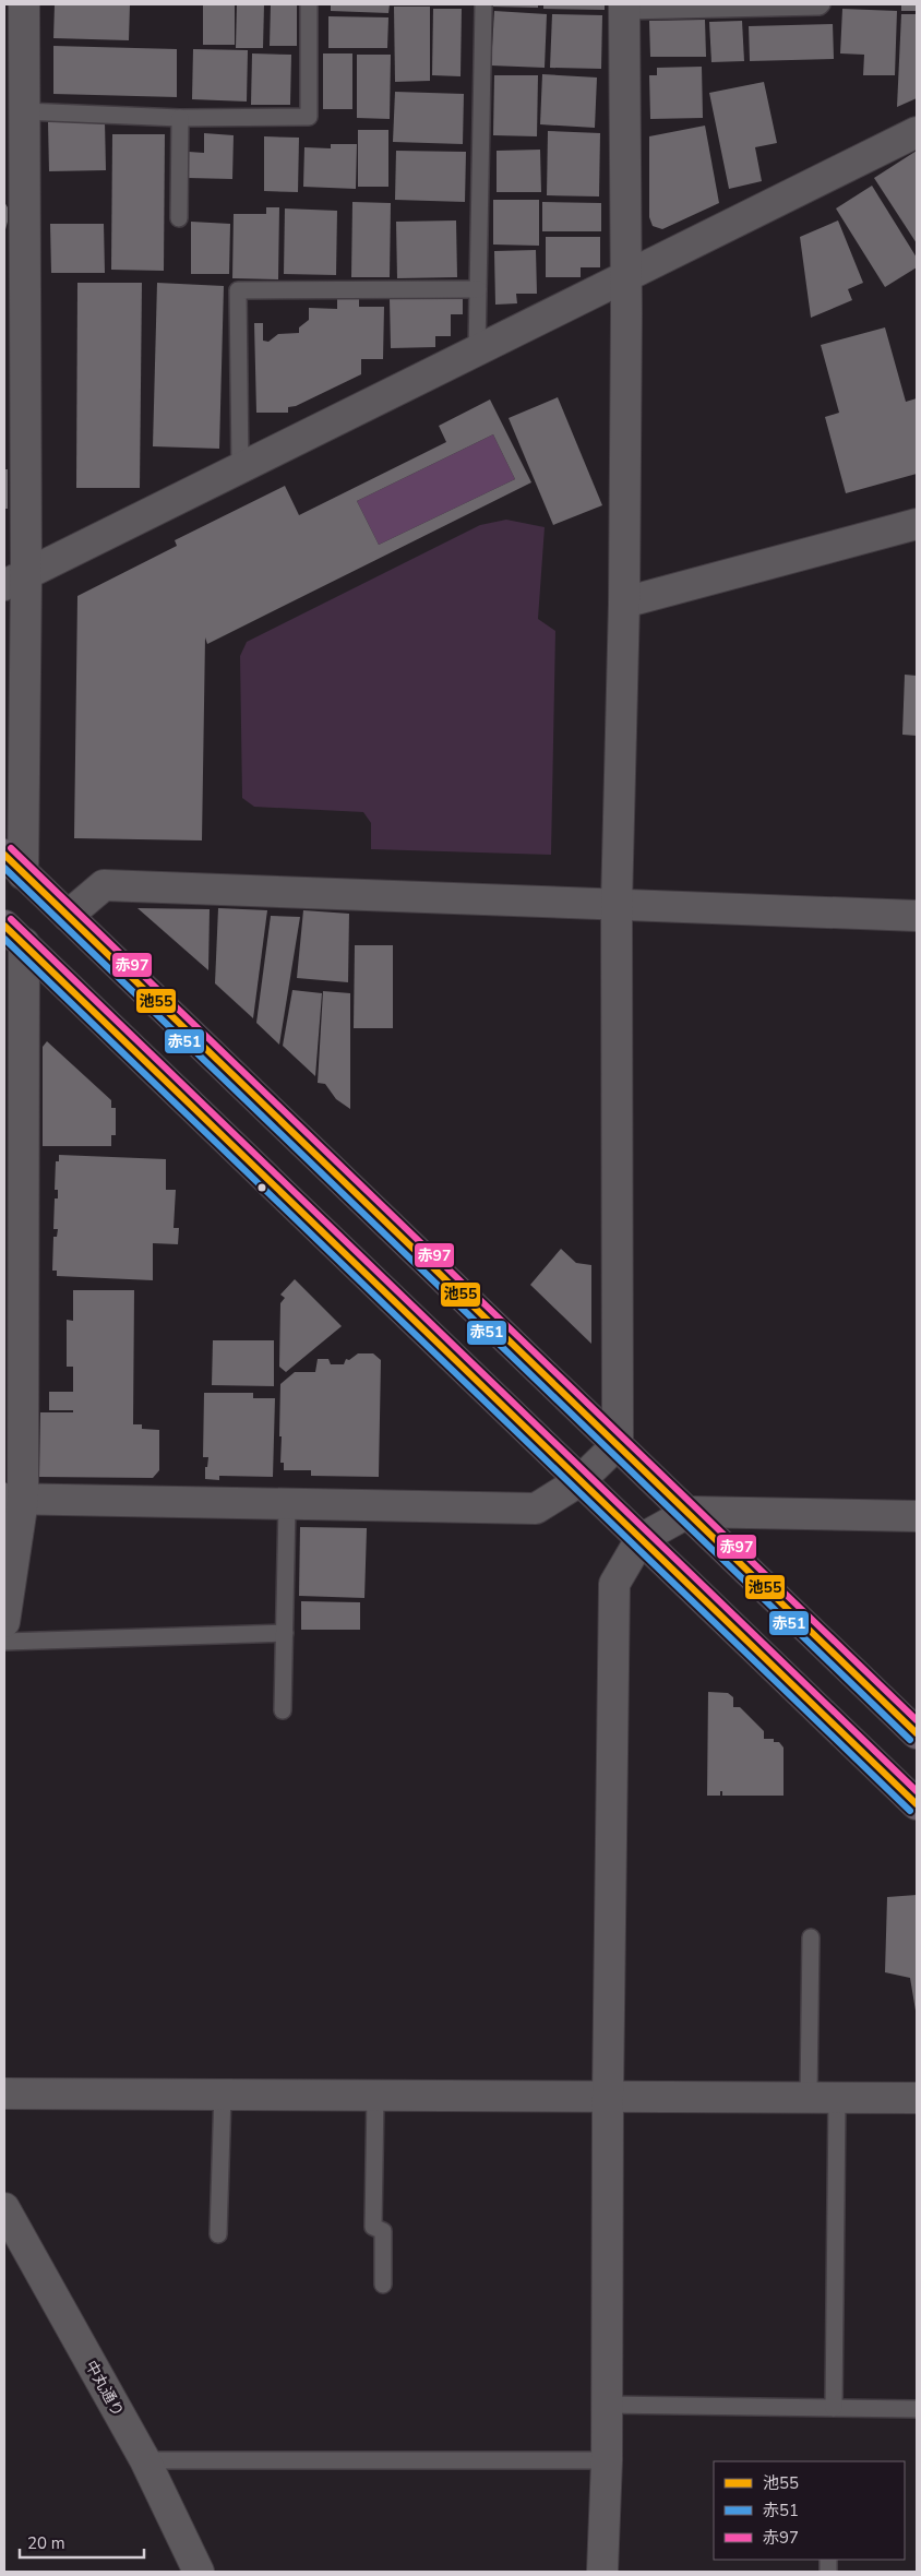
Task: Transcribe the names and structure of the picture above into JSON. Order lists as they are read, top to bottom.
{
  "streets": {
    "street": ["中丸通り"]
  },
  "lines": ["transit line 赤97", "transit line 池55", "transit line 赤51"],
  "legend": ["池55", "赤51", "赤97"],
  "scale_bar": "20 m"
}
